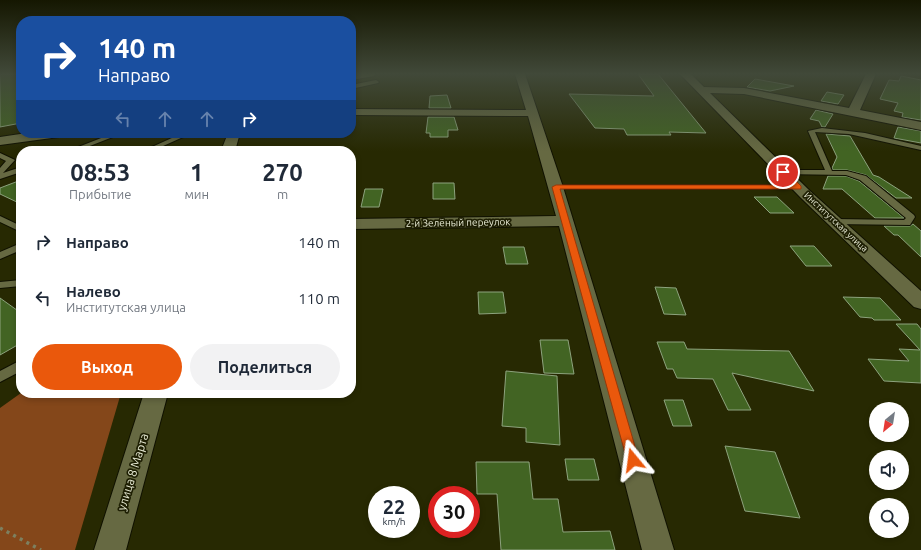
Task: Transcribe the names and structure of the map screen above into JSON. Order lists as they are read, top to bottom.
{
  "streets": {
    "street": ["2-й Зелёный переулок", "Институтская улица", "улица 8 Марта"]
  },
  "north": "bottom left",
  "page": {
    "turn": ["140 m", "Направо"],
    "eta": [
      "08:53",
      "Прибытие",
      "1",
      "мин",
      "270",
      "m"
    ],
    "list": [
      {
        "name": "Направо",
        "value": "140 m"
      },
      {
        "name": "Налево",
        "note": "Институтская улица",
        "value": "110 m"
      }
    ],
    "buttons": ["Выход", "Поделиться"],
    "speed": "22 km/h",
    "limit": "30"
  }
}
